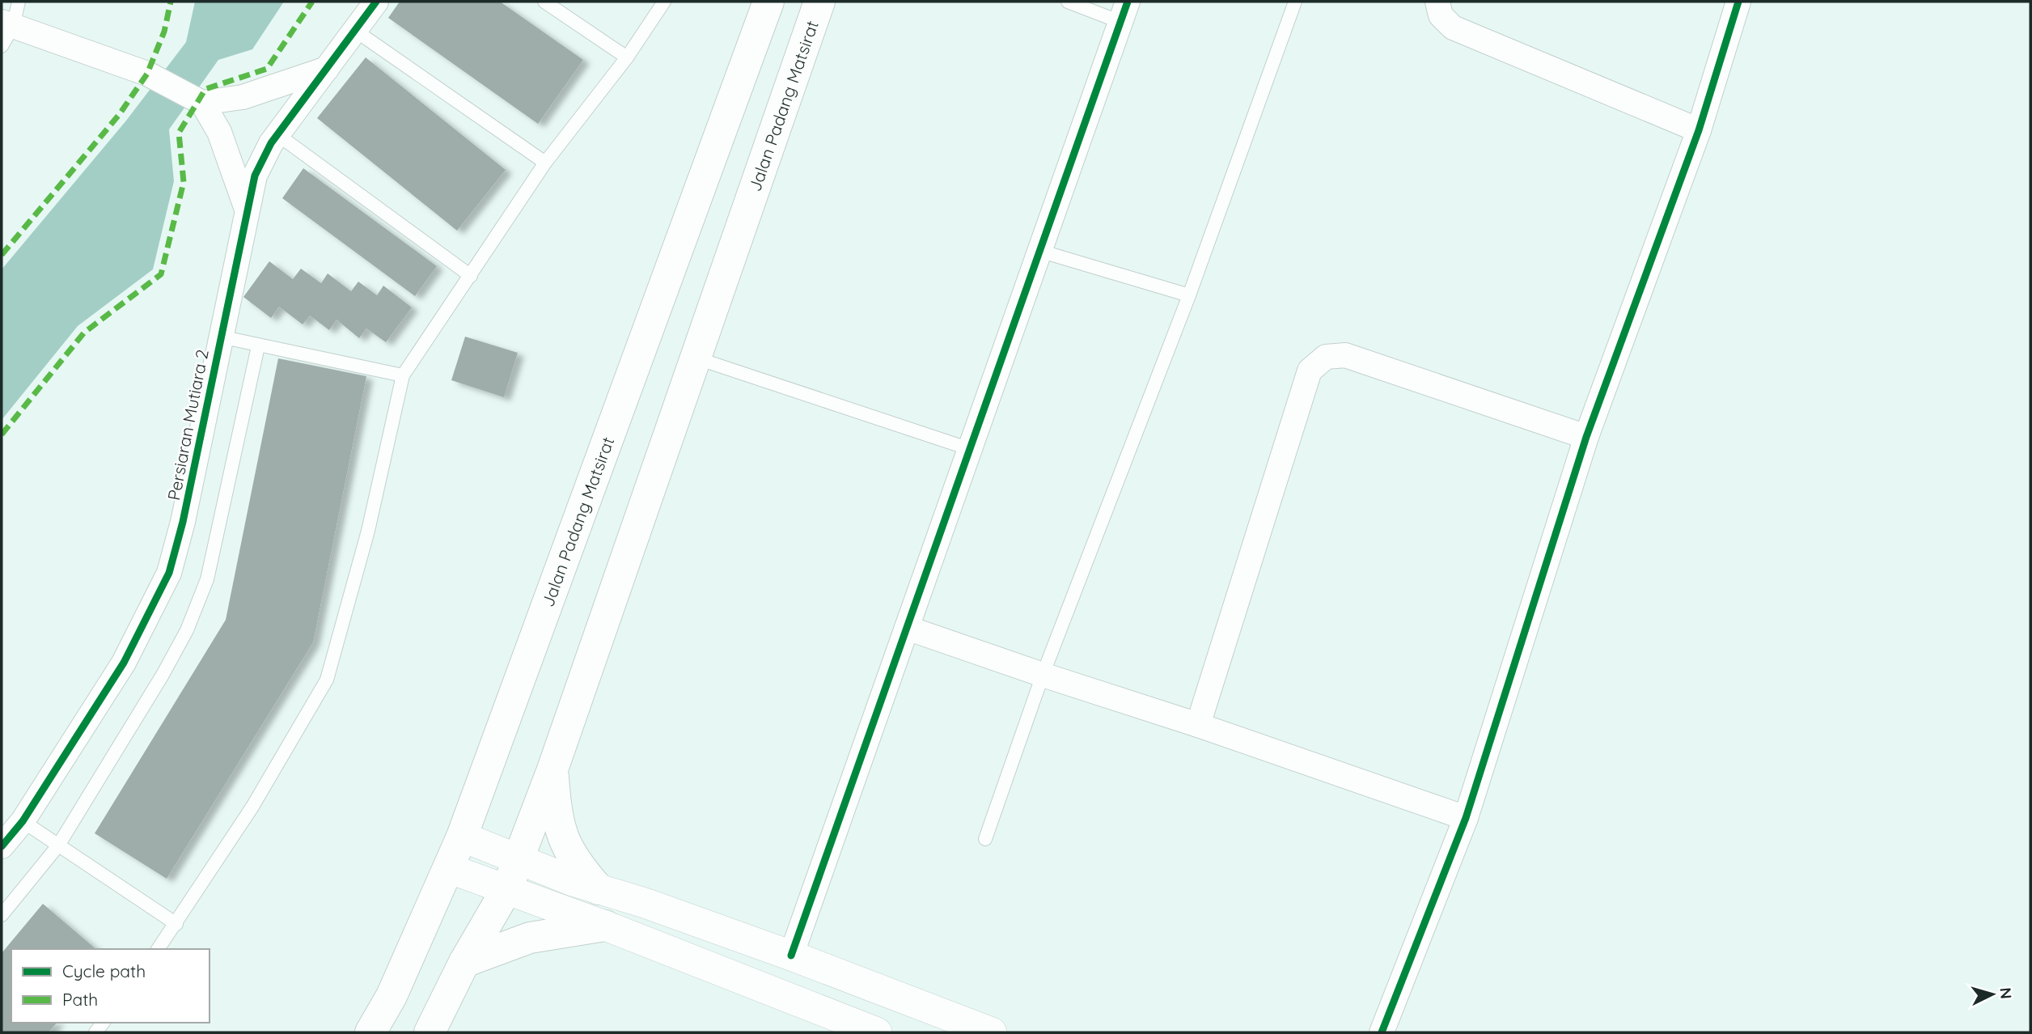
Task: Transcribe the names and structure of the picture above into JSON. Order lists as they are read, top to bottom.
{
  "streets": {
    "main road": ["Jalan Padang Matsirat"],
    "street": ["Persiaran Mutiara 2"]
  },
  "legend": ["Cycle path", "Path"],
  "north": "right"
}
